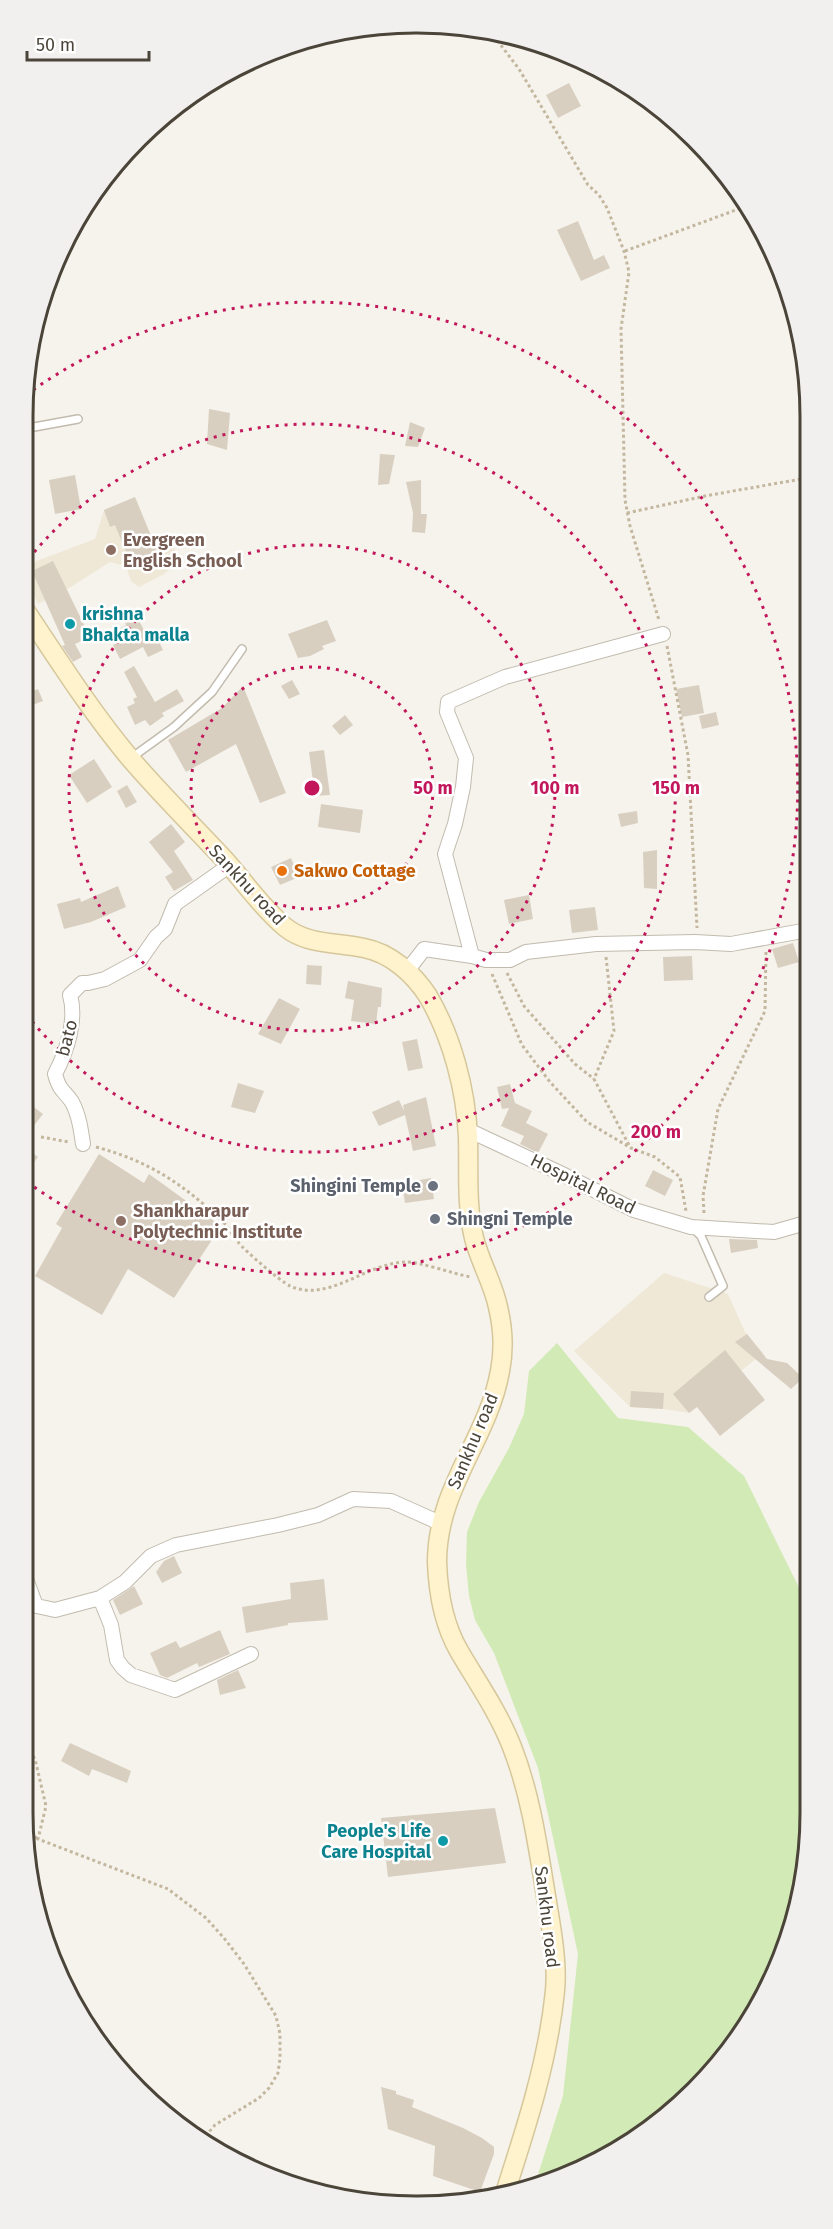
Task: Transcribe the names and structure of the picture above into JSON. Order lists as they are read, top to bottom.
{
  "streets": {
    "main road": ["Sankhu road"],
    "street": ["bato", "Hospital Road"]
  },
  "crossings": [
    ["Sankhu road", "bato"],
    ["Sankhu road", "Hospital Road"]
  ],
  "places": [
    "Evergreen English School",
    "krishna Bhakta malla",
    "Sakwo Cottage",
    "Shingini Temple",
    "Shingni Temple",
    "Shankharapur Polytechnic Institute",
    "People's Life Care Hospital"
  ],
  "scale_bar": "50 m",
  "rings": [
    "50 m",
    "100 m",
    "150 m",
    "200 m"
  ]
}
